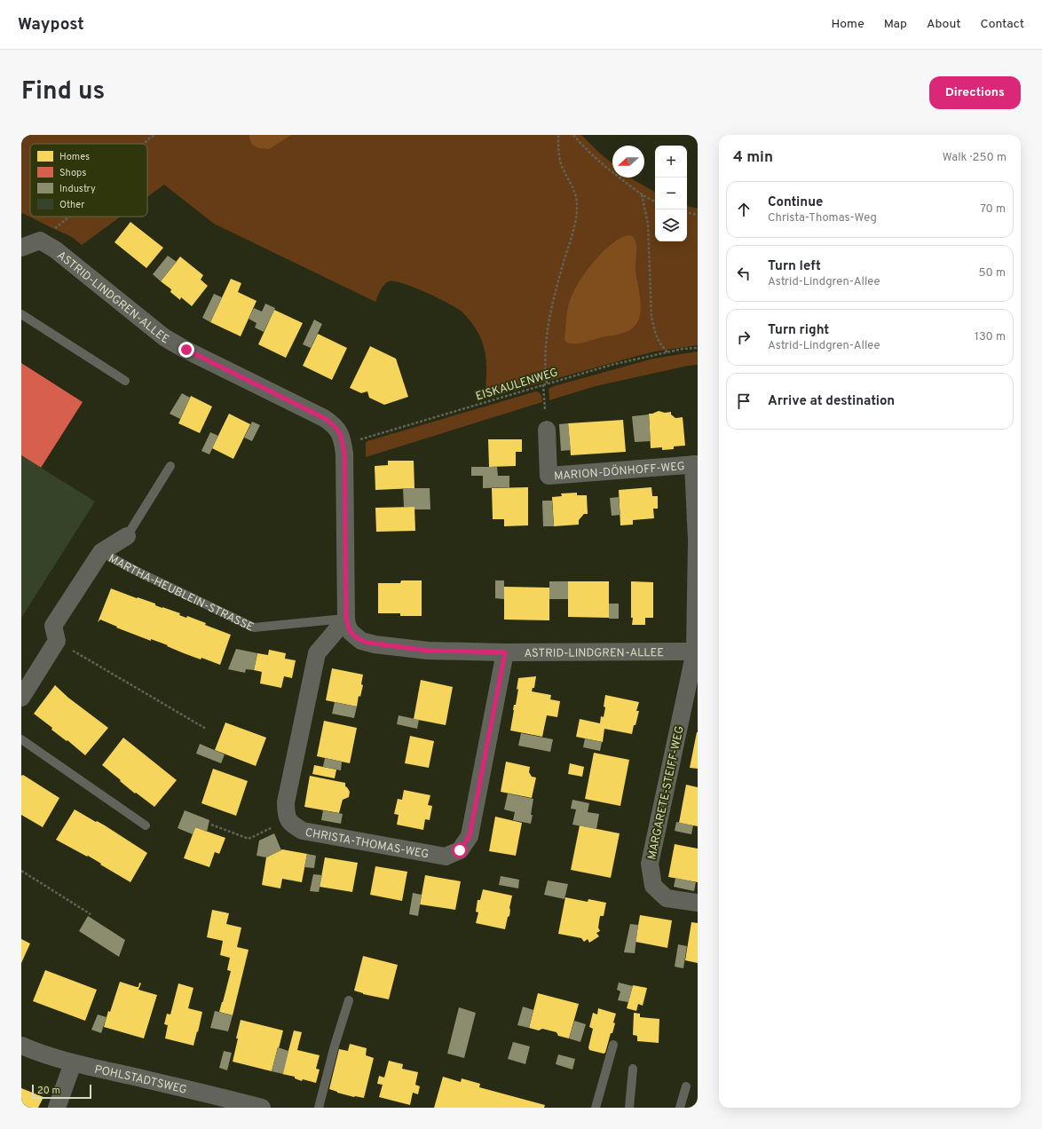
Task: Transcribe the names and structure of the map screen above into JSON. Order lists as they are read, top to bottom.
{
  "streets": {
    "street": [
      "ASTRID-LINDGREN-ALLEE",
      "MARION-DÖNHOFF-WEG",
      "MARTHA-HEUBLEIN-STRASSE",
      "MARGARETE-STEIFF-WEG",
      "CHRISTA-THOMAS-WEG",
      "POHLSTADTSWEG"
    ],
    "path": ["EISKAULENWEG"]
  },
  "crossings": [
    ["ASTRID-LINDGREN-ALLEE", "EISKAULENWEG"],
    ["ASTRID-LINDGREN-ALLEE", "MARION-DÖNHOFF-WEG"],
    ["ASTRID-LINDGREN-ALLEE", "MARTHA-HEUBLEIN-STRASSE"],
    ["ASTRID-LINDGREN-ALLEE", "MARGARETE-STEIFF-WEG"],
    ["ASTRID-LINDGREN-ALLEE", "CHRISTA-THOMAS-WEG"],
    ["MARION-DÖNHOFF-WEG", "MARGARETE-STEIFF-WEG"]
  ],
  "legend": [
    "Homes",
    "Shops",
    "Industry",
    "Other"
  ],
  "scale_bar": "20 m",
  "north": "left",
  "page": {
    "header": "Waypost",
    "nav": [
      "Home",
      "Map",
      "About",
      "Contact"
    ],
    "title": "Find us",
    "buttons": "Directions",
    "heading": ["4 min", "Walk · 250 m"],
    "map_buttons": ["+", "−"],
    "list": [
      ["Continue", "Christa-Thomas-Weg", "70 m"],
      ["Turn left", "Astrid-Lindgren-Allee", "50 m"],
      ["Turn right", "Astrid-Lindgren-Allee", "130 m"],
      "Arrive at destination"
    ],
    "scale": "20 m"
  }
}
